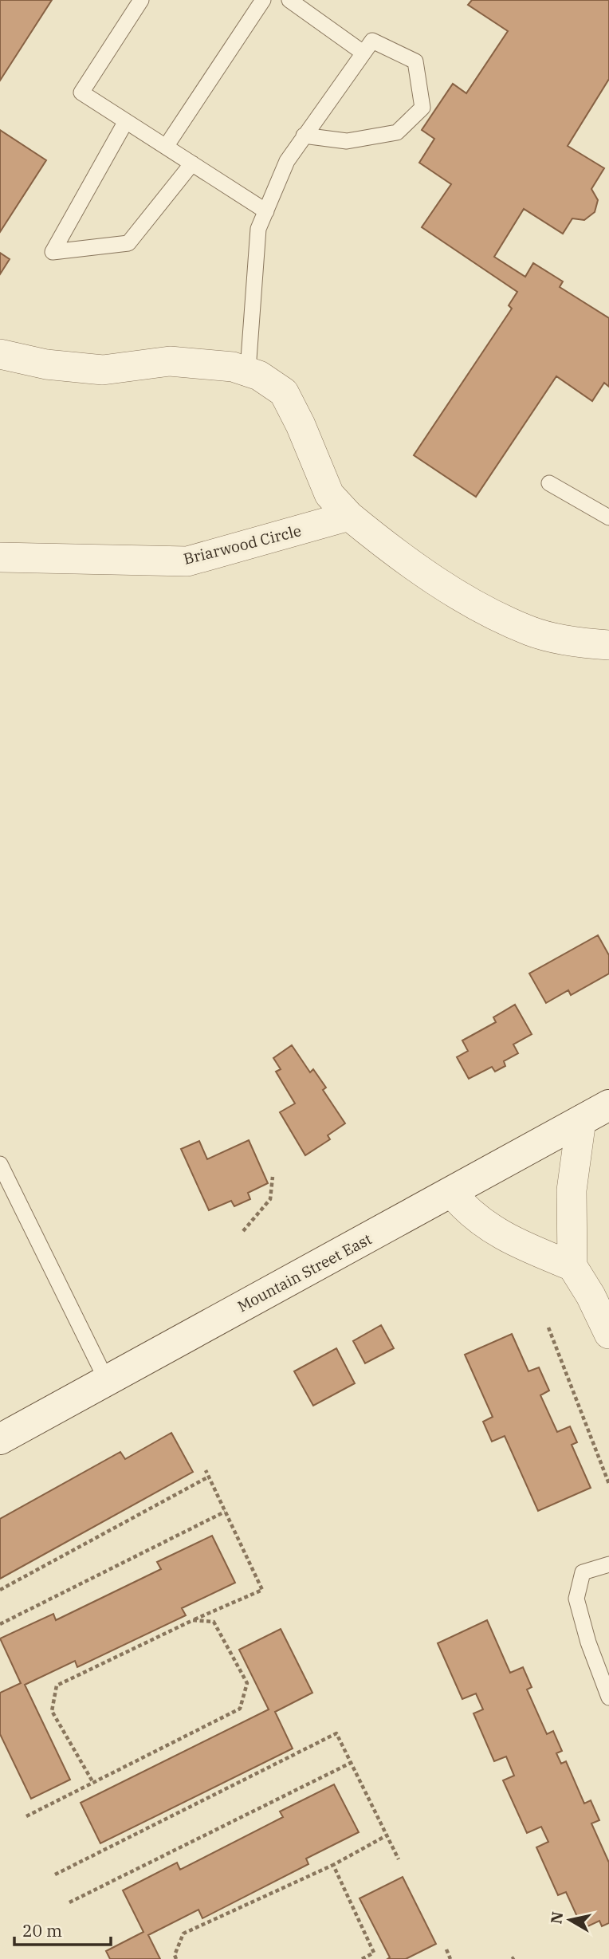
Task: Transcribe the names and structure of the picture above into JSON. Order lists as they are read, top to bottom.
{
  "streets": {
    "main road": ["Mountain Street East"],
    "street": ["Briarwood Circle"]
  },
  "scale_bar": "20 m",
  "north": "left"
}
